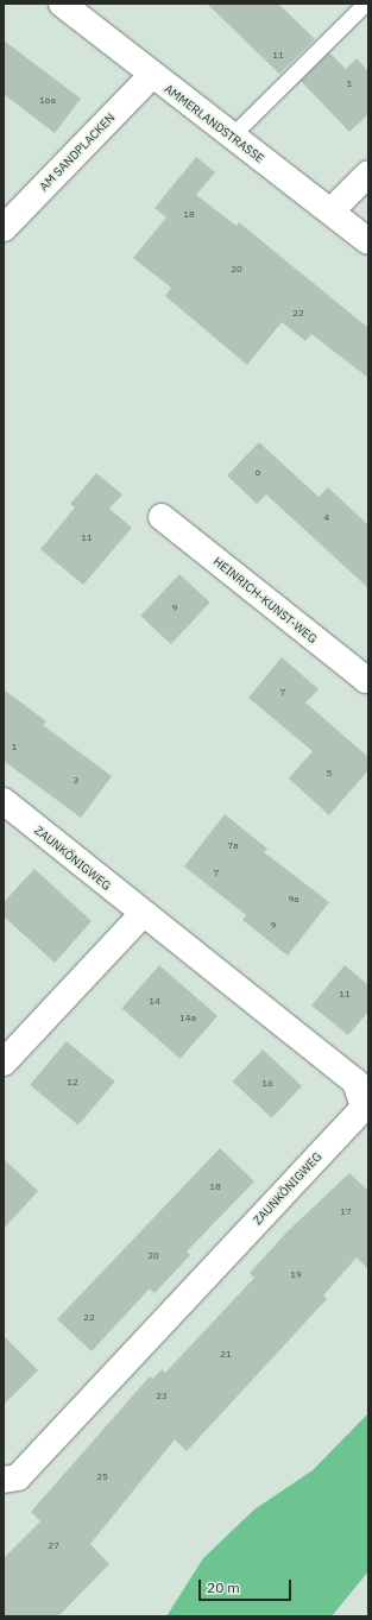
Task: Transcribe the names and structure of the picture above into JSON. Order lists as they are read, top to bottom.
{
  "streets": {
    "street": [
      "AMMERLANDSTRASSE",
      "AM SANDPLACKEN",
      "HEINRICH-KUNST-WEG",
      "ZAUNKÖNIGWEG"
    ]
  },
  "crossings": [
    ["AMMERLANDSTRASSE", "AM SANDPLACKEN"]
  ],
  "house_numbers": [
    "11",
    "1",
    "16a",
    "18",
    "20",
    "22",
    "6",
    "4",
    "11",
    "9",
    "7",
    "1",
    "5",
    "3",
    "7a",
    "7",
    "9a",
    "9",
    "11",
    "14",
    "14a",
    "12",
    "16",
    "18",
    "17",
    "20",
    "19",
    "22",
    "21",
    "23",
    "25",
    "27"
  ],
  "scale_bar": "20 m"
}
